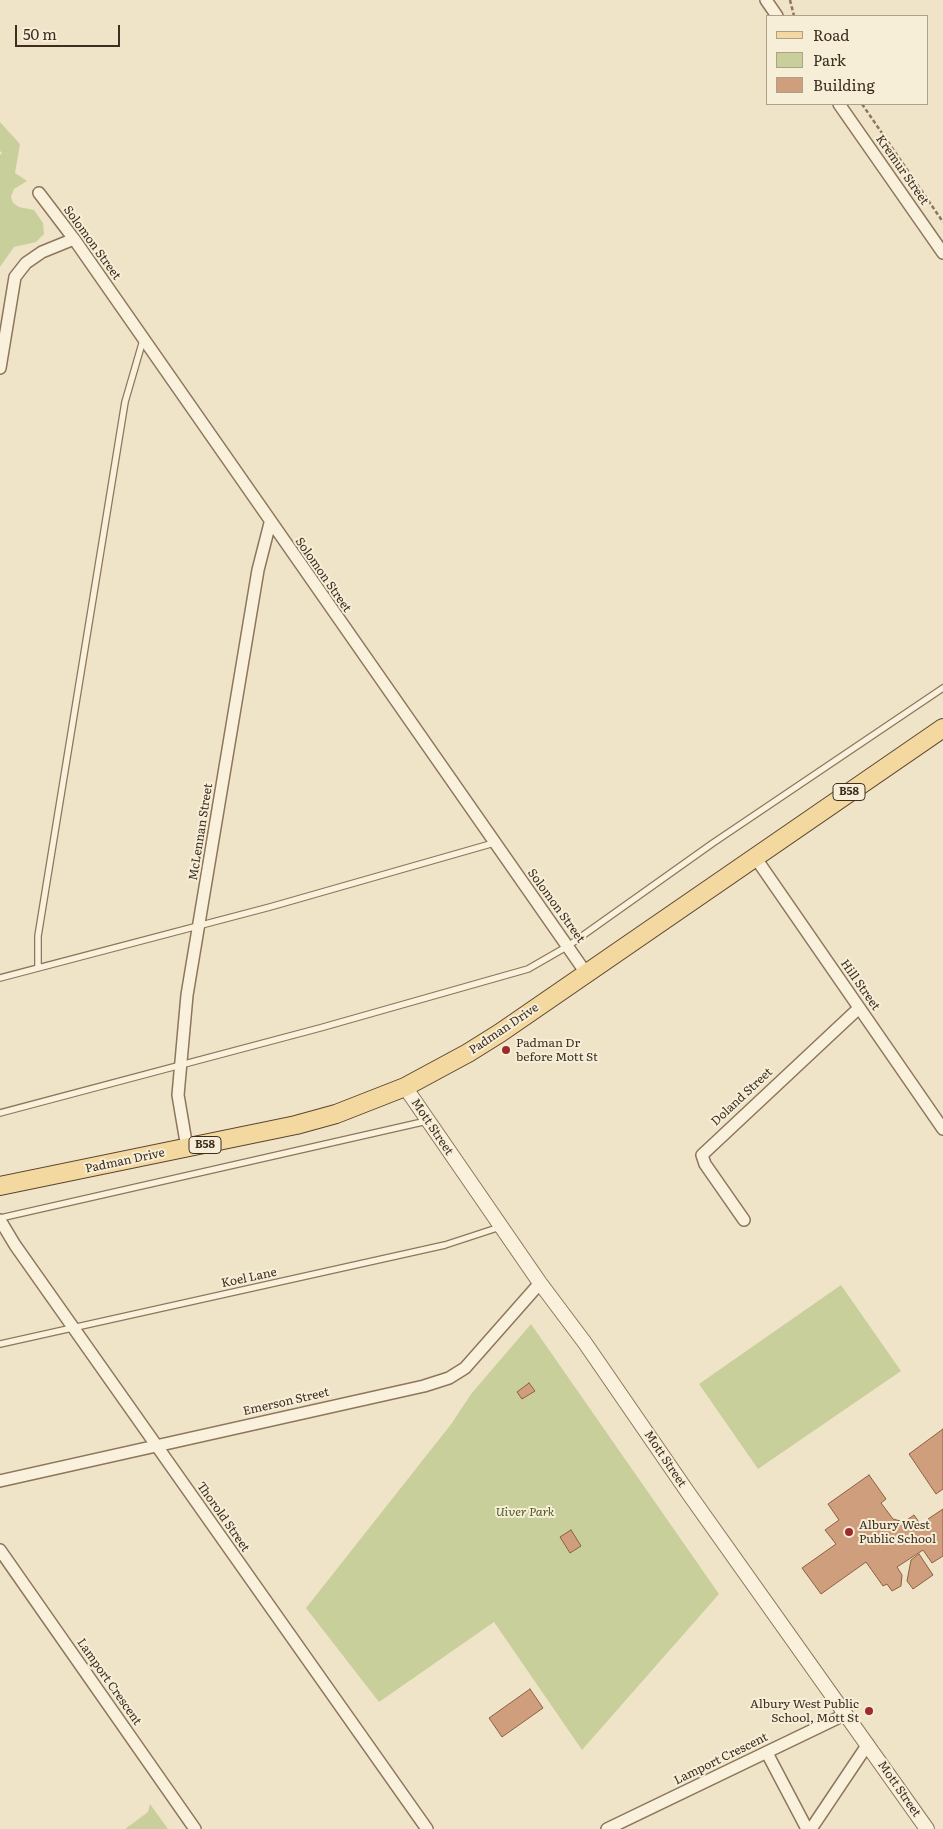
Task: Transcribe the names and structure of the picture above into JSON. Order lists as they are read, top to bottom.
{
  "streets": {
    "main road": ["B58", "Padman Drive"],
    "street": [
      "Kremur Street",
      "Solomon Street",
      "McLennan Street",
      "Hill Street",
      "Doland Street",
      "Mott Street",
      "Emerson Street",
      "Thorold Street",
      "Lamport Crescent"
    ],
    "lane": ["Koel Lane"]
  },
  "crossings": [
    ["Solomon Street", "McLennan Street"],
    ["Solomon Street", "Padman Drive"],
    ["McLennan Street", "Padman Drive"],
    ["Hill Street", "Padman Drive"],
    ["Hill Street", "Doland Street"],
    ["Padman Drive", "Mott Street"],
    ["Mott Street", "Koel Lane"],
    ["Mott Street", "Emerson Street"],
    ["Mott Street", "Lamport Crescent"],
    ["Koel Lane", "Thorold Street"],
    ["Emerson Street", "Thorold Street"]
  ],
  "parks": ["Uiver Park"],
  "places": ["Padman Dr before Mott St", "Albury West Public School", "Albury West Public School, Mott St"],
  "legend": ["Road", "Park", "Building"],
  "scale_bar": "50 m"
}
